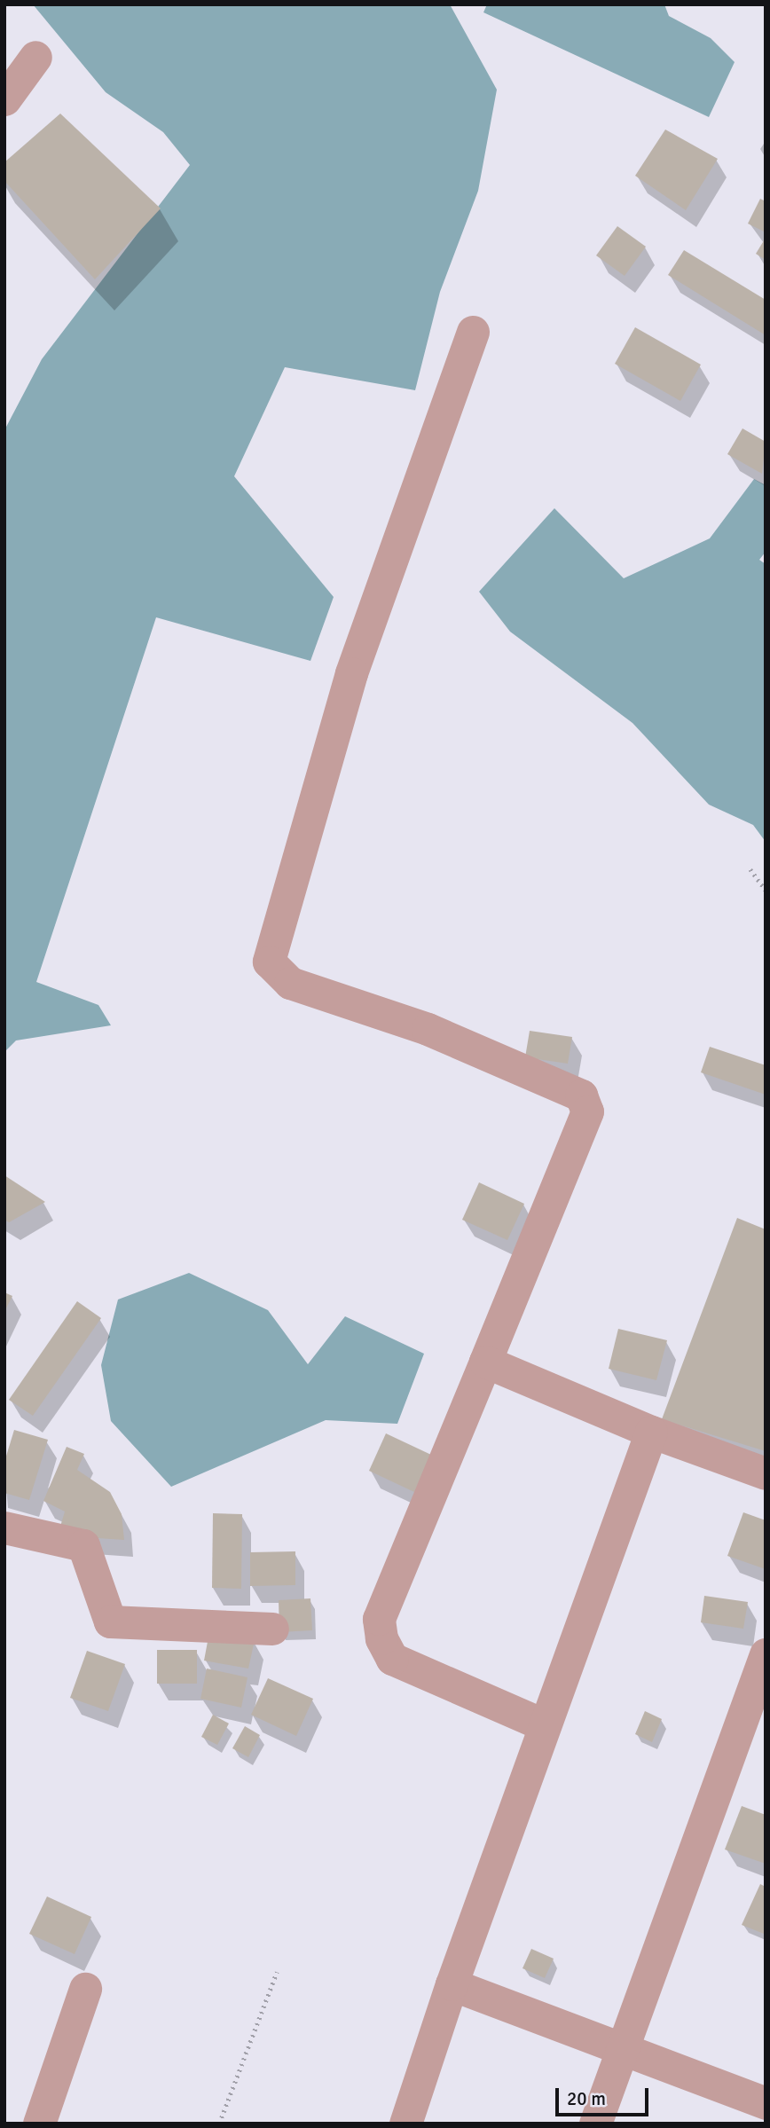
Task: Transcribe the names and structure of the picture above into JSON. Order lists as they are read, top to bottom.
{
  "scale_bar": "20 m"
}
